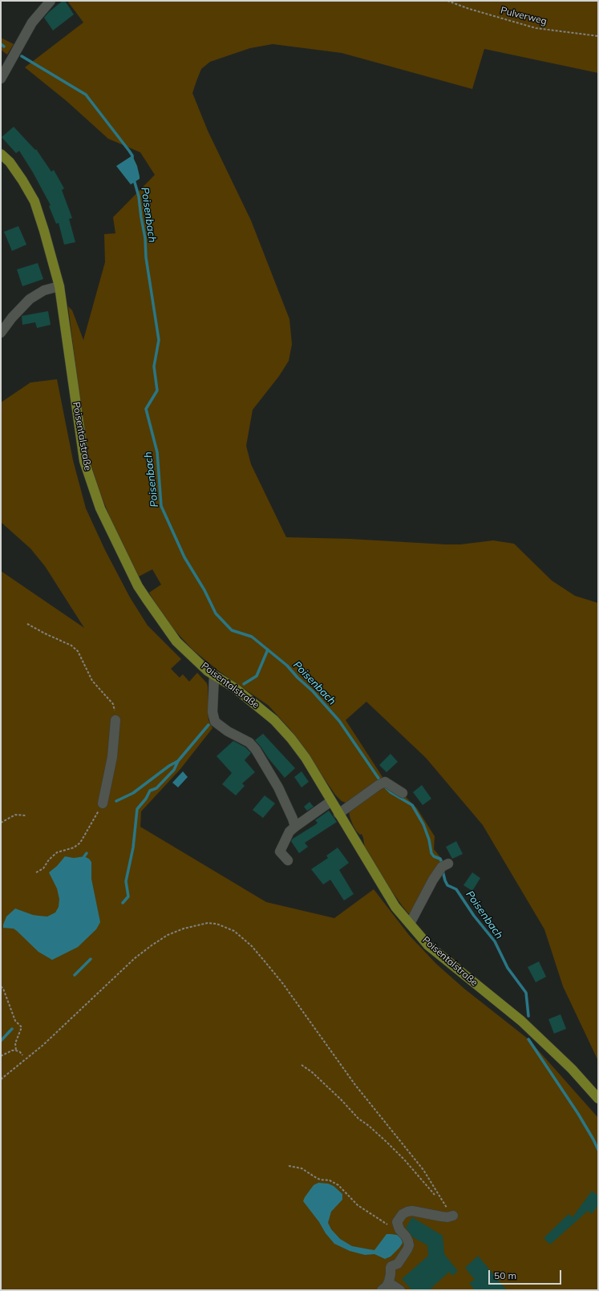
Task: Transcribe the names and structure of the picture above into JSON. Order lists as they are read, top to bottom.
{
  "streets": {
    "main road": ["Poisentalstraße"],
    "path": ["Pulverweg"]
  },
  "water": ["Poisenbach"],
  "scale_bar": "50 m"
}
